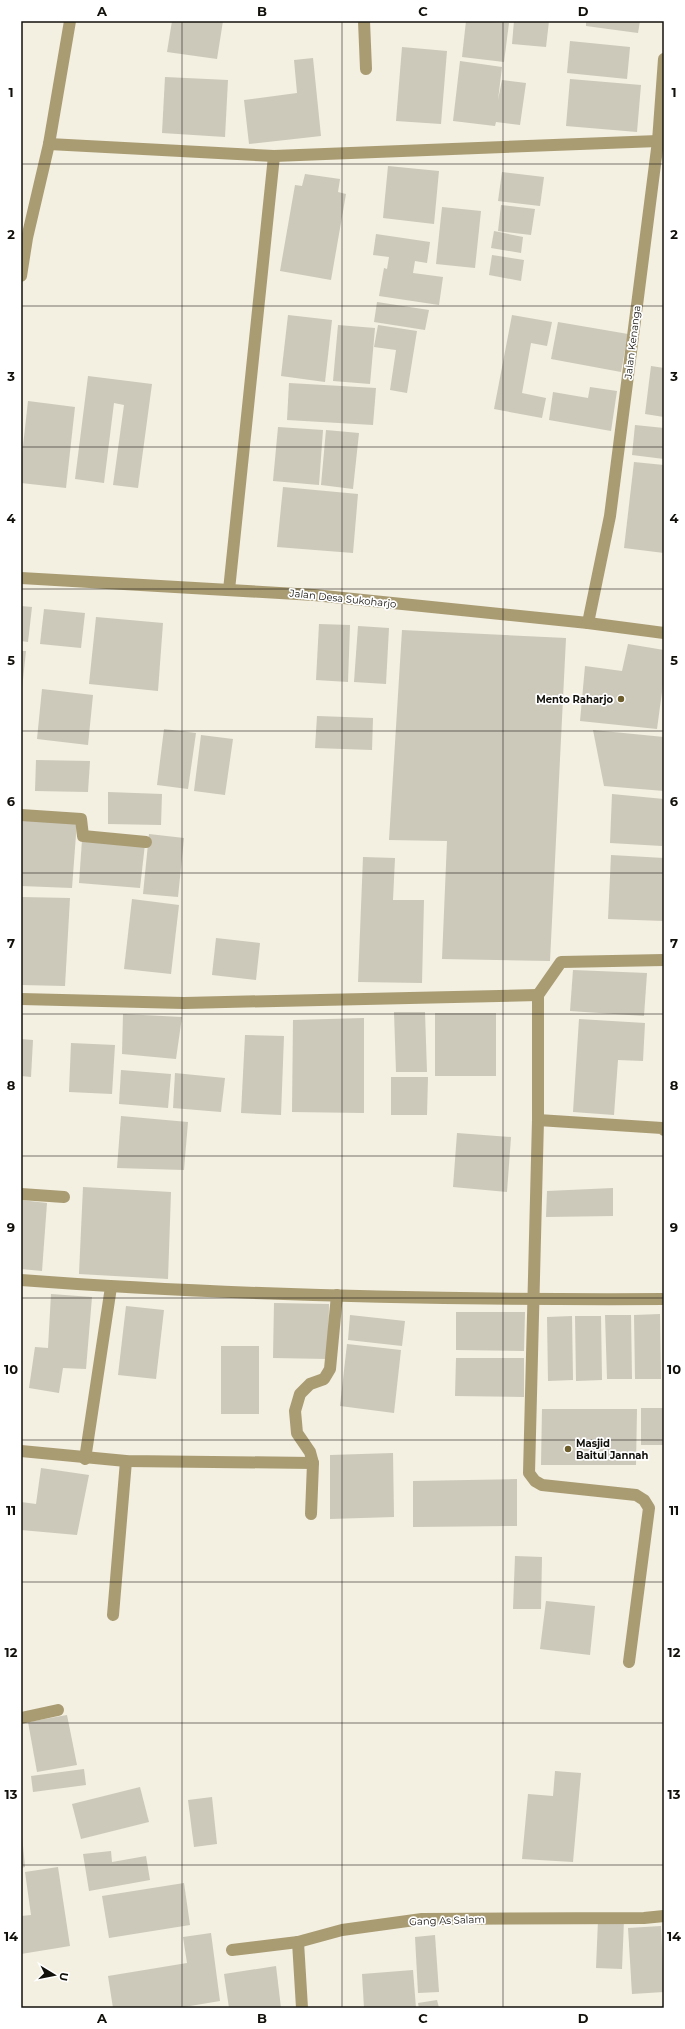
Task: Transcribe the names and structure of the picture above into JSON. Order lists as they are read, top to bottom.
{
  "streets": {
    "street": ["Jalan Kenanga", "Jalan Desa Sukoharjo", "Gang As Salam"]
  },
  "crossings": [
    ["Jalan Kenanga", "Jalan Desa Sukoharjo"]
  ],
  "places": ["Mento Raharjo", "Masjid Baitul Jannah"],
  "north": "right",
  "grid": {
    "columns": [
      "A",
      "B",
      "C",
      "D"
    ],
    "rows": [
      "1",
      "2",
      "3",
      "4",
      "5",
      "6",
      "7",
      "8",
      "9",
      "10",
      "11",
      "12",
      "13",
      "14"
    ]
  }
}
